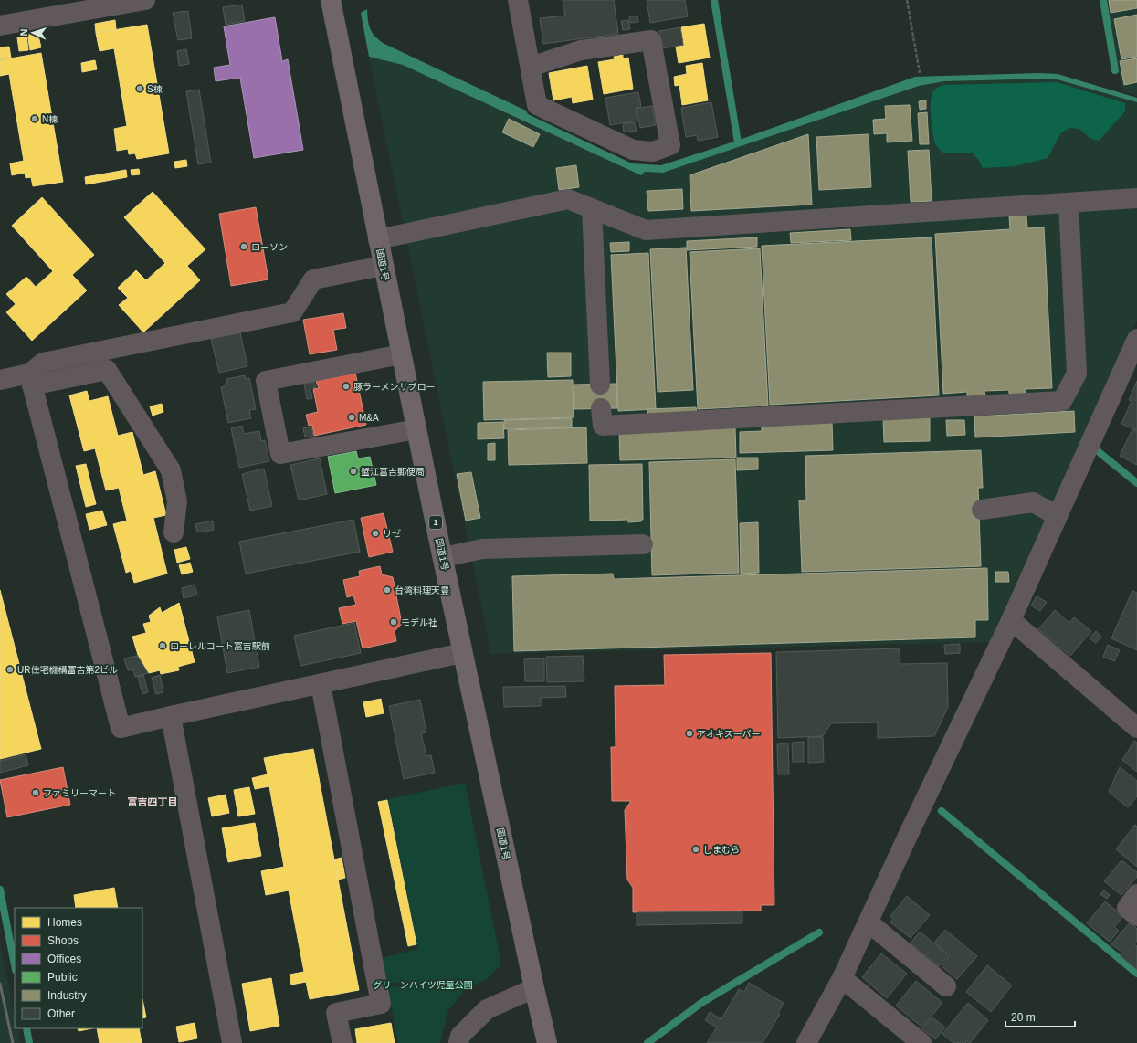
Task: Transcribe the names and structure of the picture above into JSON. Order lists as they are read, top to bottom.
{
  "streets": {
    "highway": ["国道1号", "1"]
  },
  "districts": ["富吉四丁目"],
  "parks": ["グリーンハイツ児童公園"],
  "places": [
    "S棟",
    "N棟",
    "ローソン",
    "豚ラーメンサブロー",
    "M&A",
    "蟹江富吉郵便局",
    "リゼ",
    "台湾料理天豊",
    "モデル社",
    "ローレルコート冨吉駅前",
    "UR住宅機構富吉第2ビル",
    "アオキスーパー",
    "ファミリーマート",
    "しまむら"
  ],
  "legend": [
    "Homes",
    "Shops",
    "Offices",
    "Public",
    "Industry",
    "Other"
  ],
  "scale_bar": "20 m",
  "north": "left"
}
